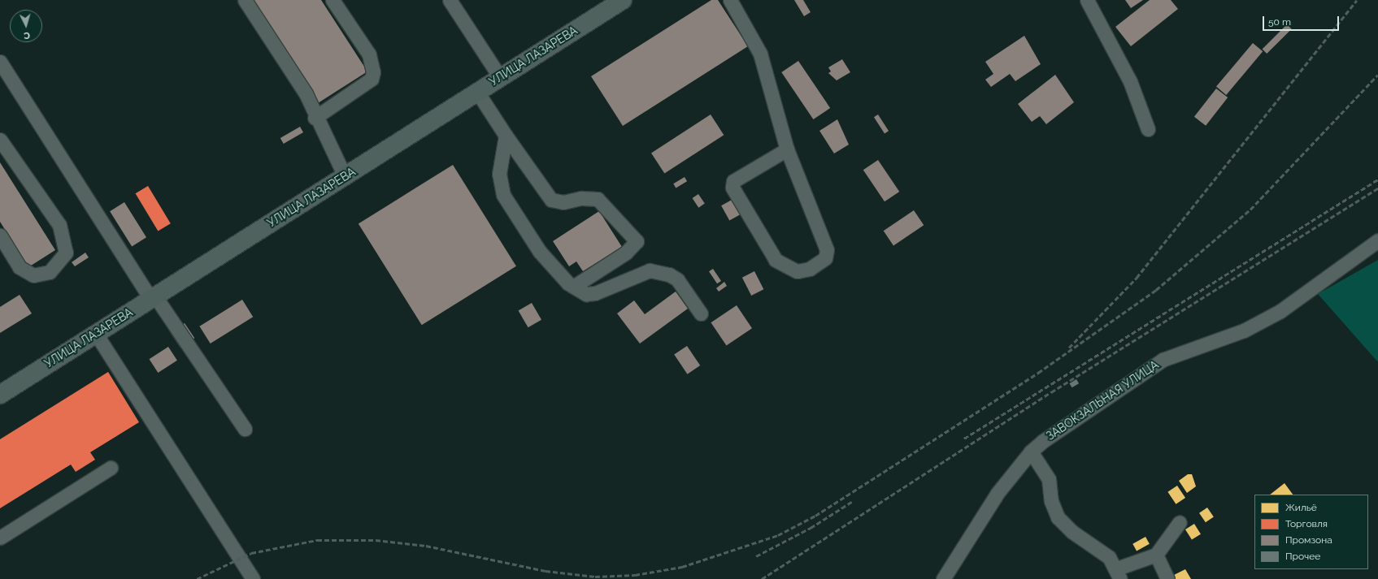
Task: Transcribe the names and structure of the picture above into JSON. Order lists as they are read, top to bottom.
{
  "streets": {
    "main road": ["УЛИЦА ЛАЗАРЕВА"],
    "street": ["ЗАВОКЗАЛЬНАЯ УЛИЦА"]
  },
  "legend": [
    "Жильё",
    "Торговля",
    "Промзона",
    "Прочее"
  ],
  "scale_bar": "50 m",
  "north": "bottom"
}
